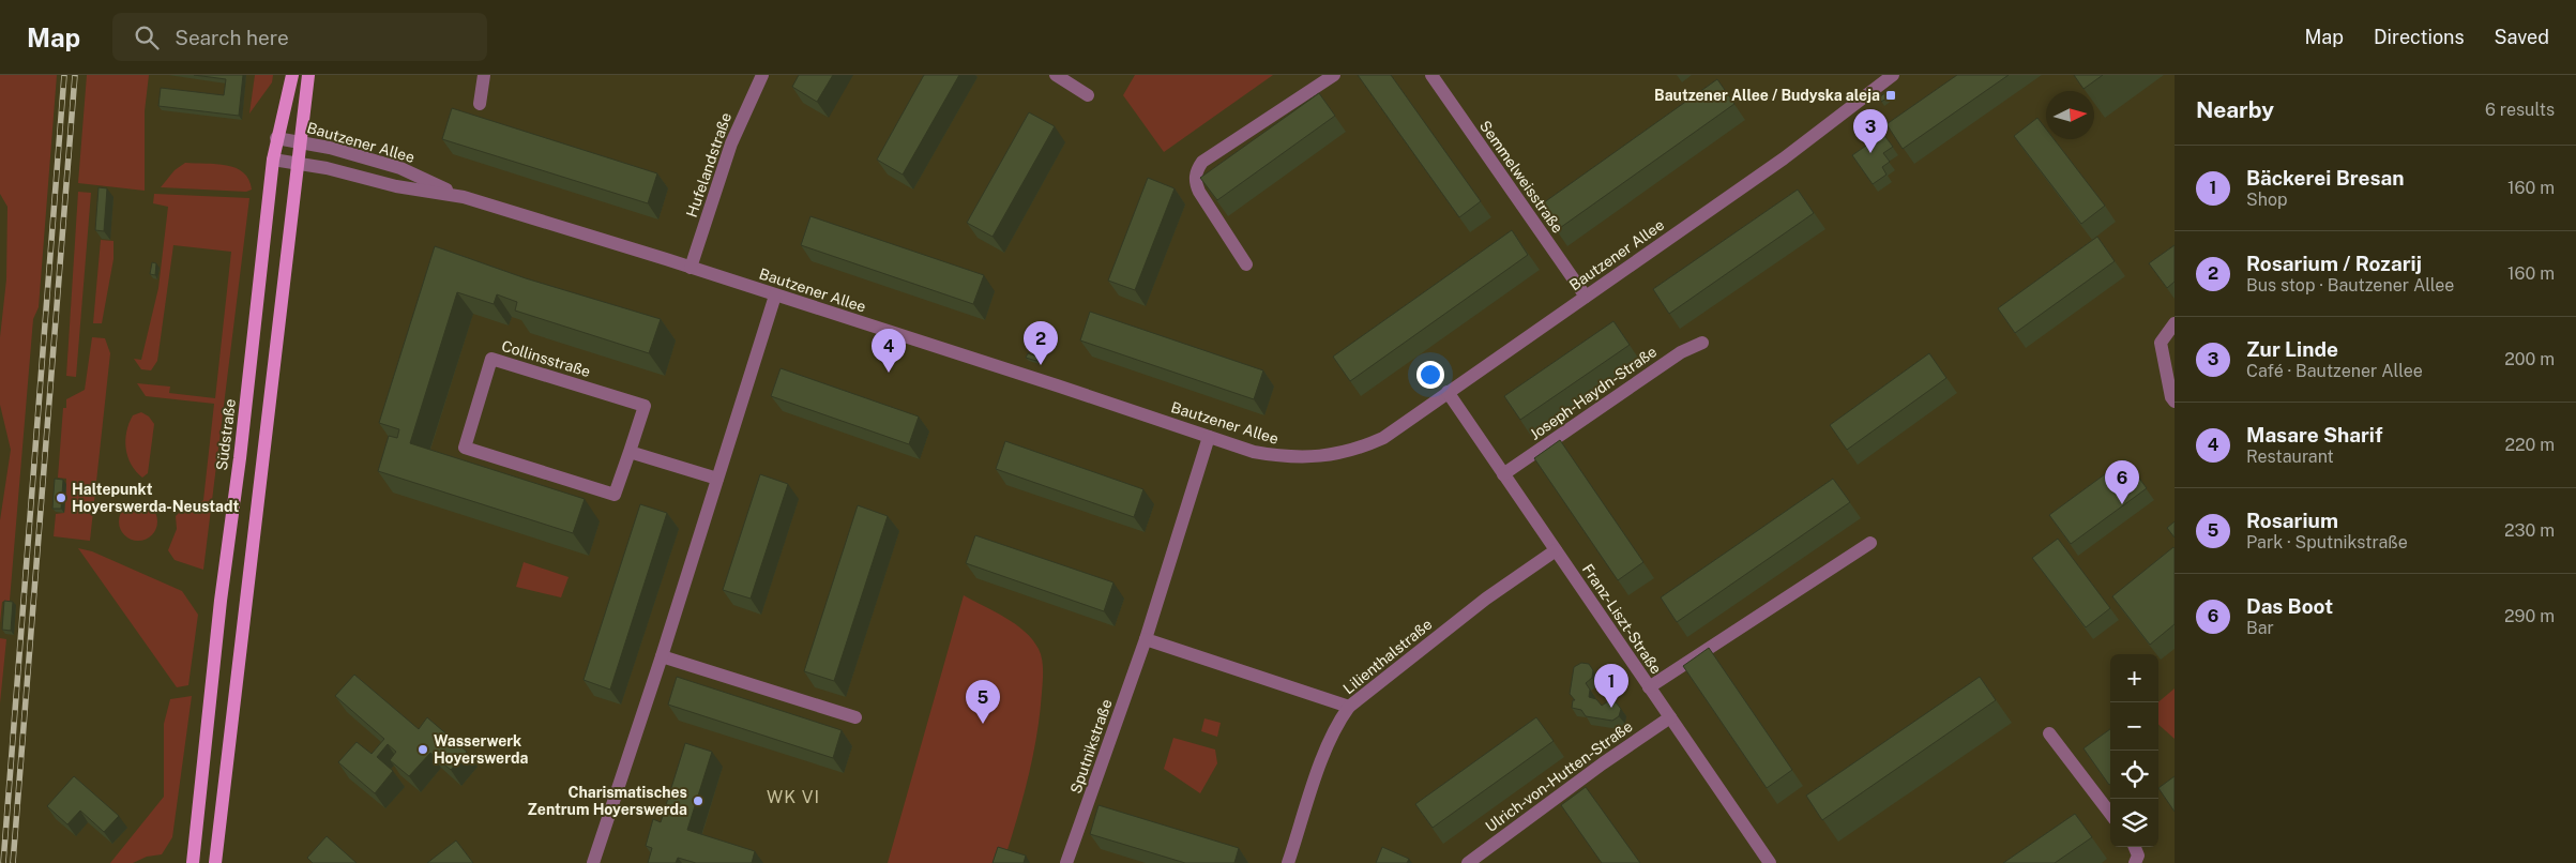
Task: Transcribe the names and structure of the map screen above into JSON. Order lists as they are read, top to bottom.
{
  "streets": {
    "main road": ["Südstraße"],
    "street": [
      "Bautzener Allee",
      "Hufelandstraße",
      "Semmelweisstraße",
      "Collinsstraße",
      "Joseph-Haydn-Straße",
      "Franz-Liszt-Straße",
      "Lilienthalstraße",
      "Sputnikstraße",
      "Ulrich-von-Hutten-Straße"
    ]
  },
  "crossings": [
    ["Bautzener Allee", "Hufelandstraße"],
    ["Bautzener Allee", "Semmelweisstraße"],
    ["Bautzener Allee", "Südstraße"],
    ["Bautzener Allee", "Franz-Liszt-Straße"],
    ["Bautzener Allee", "Sputnikstraße"],
    ["Joseph-Haydn-Straße", "Franz-Liszt-Straße"],
    ["Franz-Liszt-Straße", "Lilienthalstraße"],
    ["Franz-Liszt-Straße", "Ulrich-von-Hutten-Straße"]
  ],
  "districts": ["WK VI"],
  "places": {
    "transit": ["Bautzener Allee / Budyska aleja"],
    "other": ["Haltepunkt Hoyerswerda-Neustadt", "Wasserwerk Hoyerswerda", "Charismatisches Zentrum Hoyerswerda"]
  },
  "north": "right",
  "page": {
    "header": "Map",
    "search": "Search here",
    "nav": ["Map", "Directions", "Saved"],
    "heading": ["Nearby", "6 results"],
    "pins": [
      "3",
      "2",
      "4",
      "6",
      "1",
      "5"
    ],
    "list": [
      {
        "mark": "1",
        "name": "Bäckerei Bresan",
        "note": "Shop",
        "value": "160 m"
      },
      {
        "mark": "2",
        "name": "Rosarium / Rozarij",
        "note": "Bus stop · Bautzener Allee",
        "value": "160 m"
      },
      {
        "mark": "3",
        "name": "Zur Linde",
        "note": "Café · Bautzener Allee",
        "value": "200 m"
      },
      {
        "mark": "4",
        "name": "Masare Sharif",
        "note": "Restaurant",
        "value": "220 m"
      },
      {
        "mark": "5",
        "name": "Rosarium",
        "note": "Park · Sputnikstraße",
        "value": "230 m"
      },
      {
        "mark": "6",
        "name": "Das Boot",
        "note": "Bar",
        "value": "290 m"
      }
    ],
    "map_buttons": ["+", "−"]
  }
}
